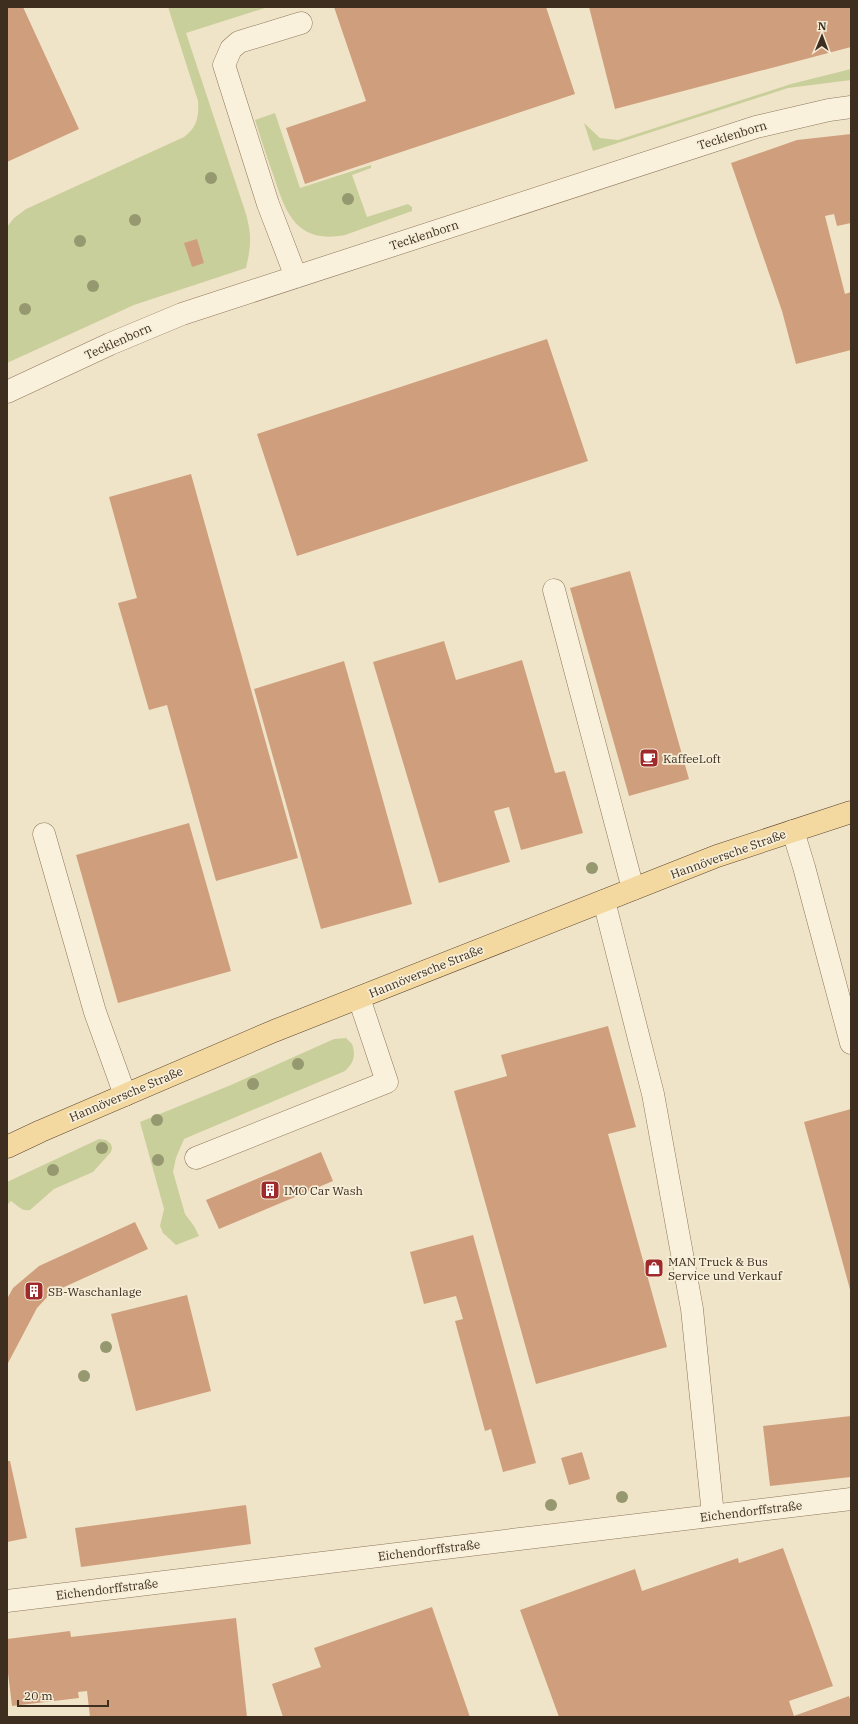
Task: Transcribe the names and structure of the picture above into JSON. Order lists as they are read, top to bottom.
{
  "streets": {
    "main road": ["Hannöversche Straße"],
    "street": ["Tecklenborn", "Eichendorffstraße"]
  },
  "places": {
    "cafe": ["KaffeeLoft"],
    "building": ["IMO Car Wash", "SB-Waschanlage"],
    "shop": ["MAN Truck & Bus Service und Verkauf"]
  },
  "scale_bar": "20 m",
  "north": "top"
}
